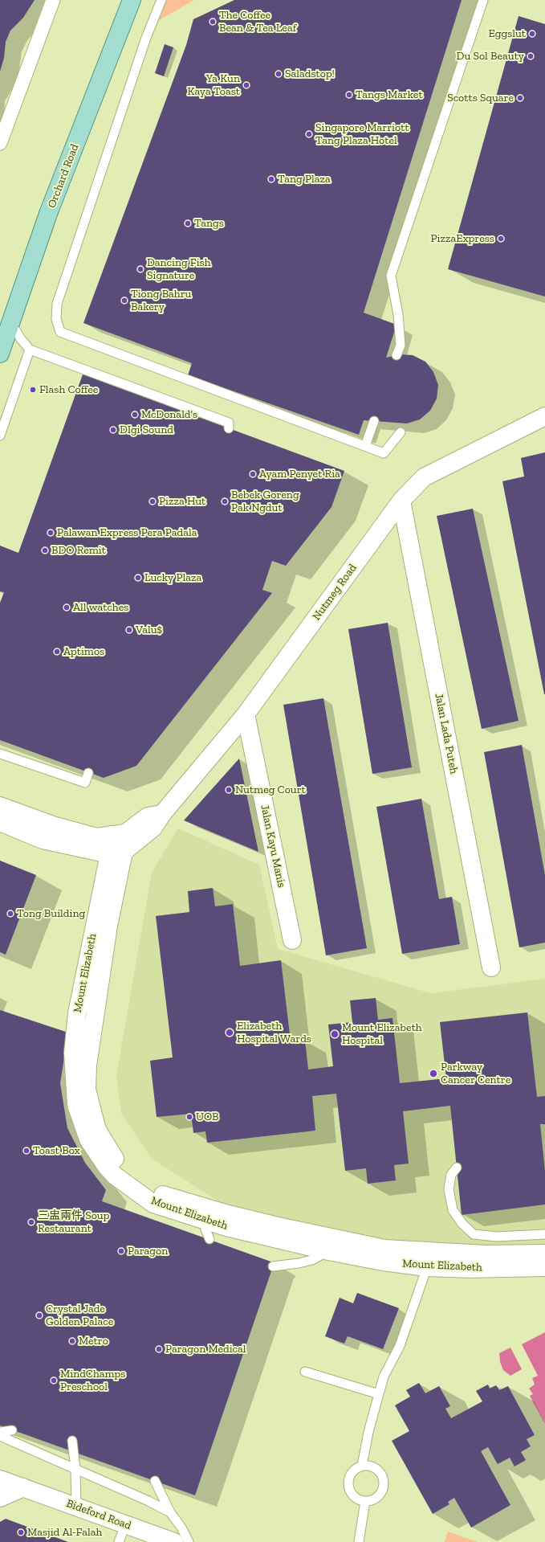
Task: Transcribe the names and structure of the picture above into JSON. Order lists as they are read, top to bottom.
{
  "streets": {
    "main road": ["Orchard Road"],
    "street": [
      "Nutmeg Road",
      "Jalan Lada Puteh",
      "Jalan Kayu Manis",
      "Mount Elizabeth",
      "Bideford Road"
    ]
  },
  "crossings": [
    ["Nutmeg Road", "Jalan Lada Puteh"],
    ["Nutmeg Road", "Jalan Kayu Manis"],
    ["Nutmeg Road", "Mount Elizabeth"]
  ],
  "places": [
    "The Coffee Bean & Tea Leaf",
    "Eggslut",
    "Du Sol Beauty",
    "Saladstop!",
    "Ya Kun Kaya Toast",
    "Tangs Market",
    "Scotts Square",
    "Singapore Marriott Tang Plaza Hotel",
    "Tang Plaza",
    "Tangs",
    "PizzaExpress",
    "Dancing Fish Signature",
    "Tiong Bahru Bakery",
    "Flash Coffee",
    "McDonald's",
    "DIgi Sound",
    "Ayam Penyet Ria",
    "Pizza Hut",
    "Bebek Goreng Pak Ngdut",
    "Palawan Express Pera Padala",
    "BDO Remit",
    "Lucky Plaza",
    "All watches",
    "Valu$",
    "Aptimos",
    "Nutmeg Court",
    "Tong Building",
    "Elizabeth Hospital Wards",
    "Mount Elizabeth Hospital",
    "Parkway Cancer Centre",
    "UOB",
    "Toast Box",
    "三盅兩件 Soup Restaurant",
    "Paragon",
    "Crystal Jade Golden Palace",
    "Metro",
    "Paragon Medical",
    "MindChamps Preschool",
    "Masjid Al-Falah"
  ]
}
